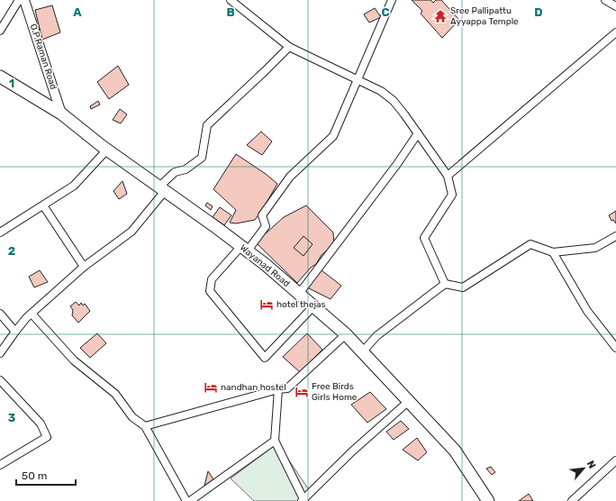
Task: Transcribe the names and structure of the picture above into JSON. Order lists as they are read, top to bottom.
{
  "streets": {
    "main road": ["Wayanad Road"],
    "street": ["O.P.Raman Road"]
  },
  "crossings": [
    ["O.P.Raman Road", "Wayanad Road"]
  ],
  "places": {
    "temple": ["Sree Pallipattu Ayyappa Temple"],
    "hotel": ["hotel thejas", "nandhan hostel", "Free Birds Girls Home"]
  },
  "scale_bar": "50 m",
  "north": "top right",
  "grid": {
    "columns": [
      "A",
      "B",
      "C",
      "D"
    ],
    "rows": ["1", "2", "3"]
  }
}
